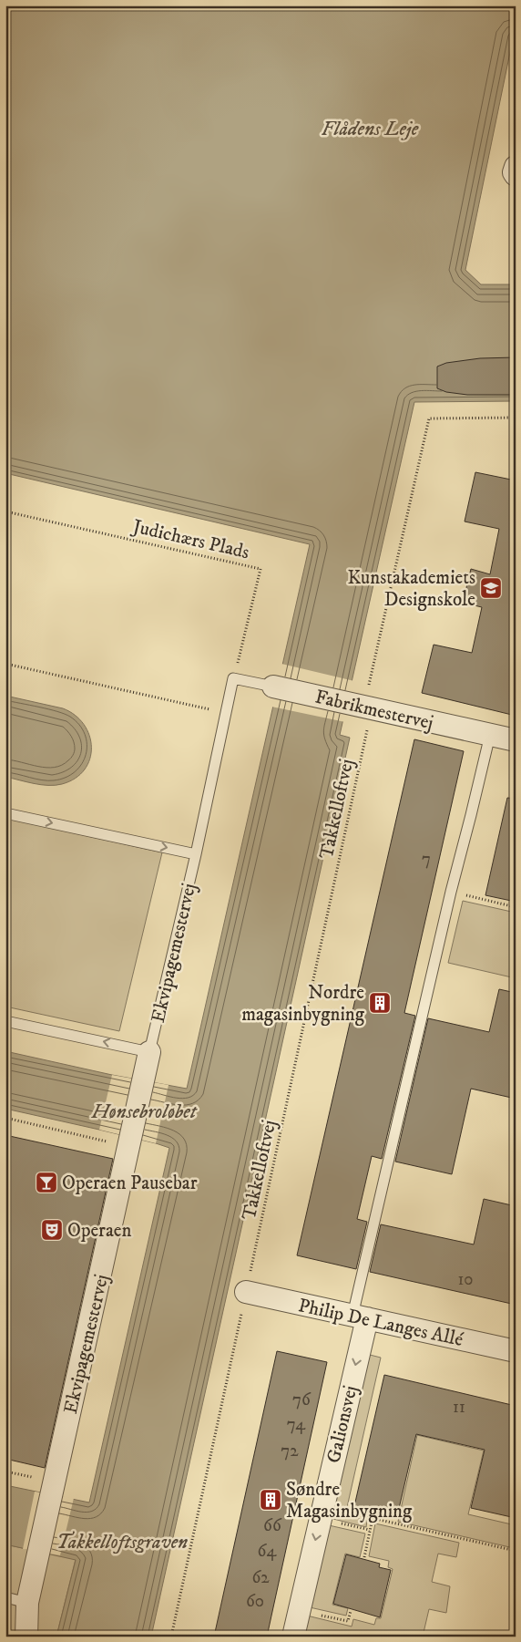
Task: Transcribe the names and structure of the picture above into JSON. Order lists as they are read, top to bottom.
{
  "streets": {
    "street": [
      "Fabrikmestervej",
      "Ekvipagemestervej",
      "Philip De Langes Allé",
      "Galionsvej"
    ],
    "path": ["Judichærs Plads", "Takkelloftvej"]
  },
  "crossings": [
    ["Judichærs Plads", "Fabrikmestervej"],
    ["Judichærs Plads", "Ekvipagemestervej"],
    ["Fabrikmestervej", "Takkelloftvej"],
    ["Fabrikmestervej", "Ekvipagemestervej"],
    ["Takkelloftvej", "Philip De Langes Allé"],
    ["Philip De Langes Allé", "Galionsvej"]
  ],
  "one_way": ["Galionsvej"],
  "water": ["Flådens Leje", "Hønsebroløbet", "Takkelloftsgraven"],
  "places": {
    "school or university": ["Kunstakademiets Designskole"],
    "building": ["Nordre magasinbygning", "Søndre Magasinbygning"],
    "bar": ["Operaen Pausebar"],
    "theatre": ["Operaen"]
  },
  "house_numbers": [
    "7",
    "10",
    "76",
    "11",
    "74",
    "72",
    "66",
    "64",
    "62",
    "60"
  ]
}
